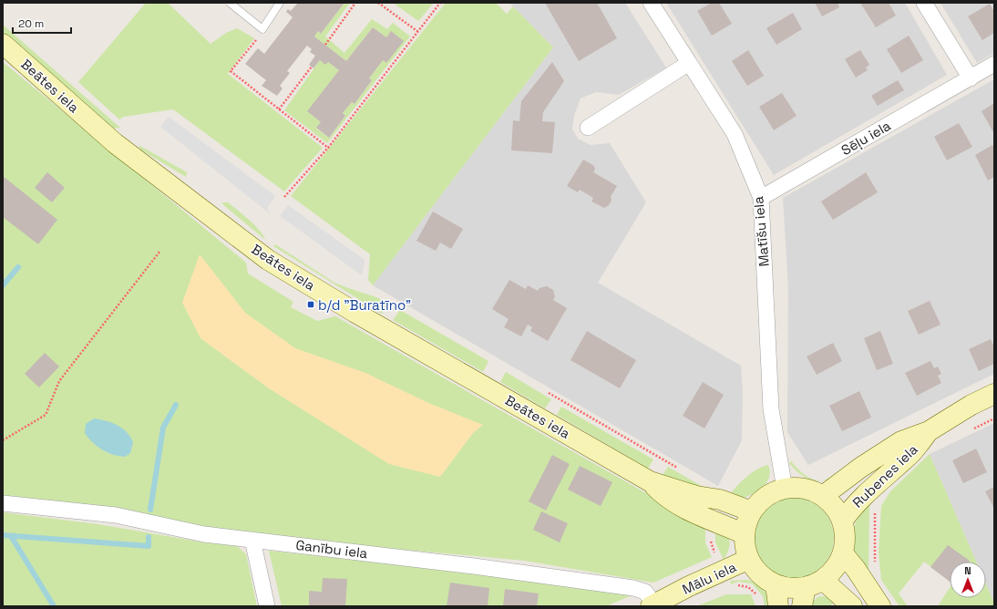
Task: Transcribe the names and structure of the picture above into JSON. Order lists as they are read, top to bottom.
{
  "streets": {
    "street": [
      "Beātes iela",
      "Sēļu iela",
      "Matīšu iela",
      "Rubenes iela",
      "Ganību iela",
      "Mālu iela"
    ]
  },
  "crossings": [
    ["Beātes iela", "Matīšu iela"],
    ["Beātes iela", "Rubenes iela"],
    ["Beātes iela", "Mālu iela"],
    ["Sēļu iela", "Matīšu iela"],
    ["Matīšu iela", "Rubenes iela"],
    ["Matīšu iela", "Mālu iela"],
    ["Rubenes iela", "Mālu iela"],
    ["Ganību iela", "Mālu iela"]
  ],
  "places": {
    "transit": ["b/d \"Buratīno\""]
  },
  "scale_bar": "20 m",
  "north": "top"
}
